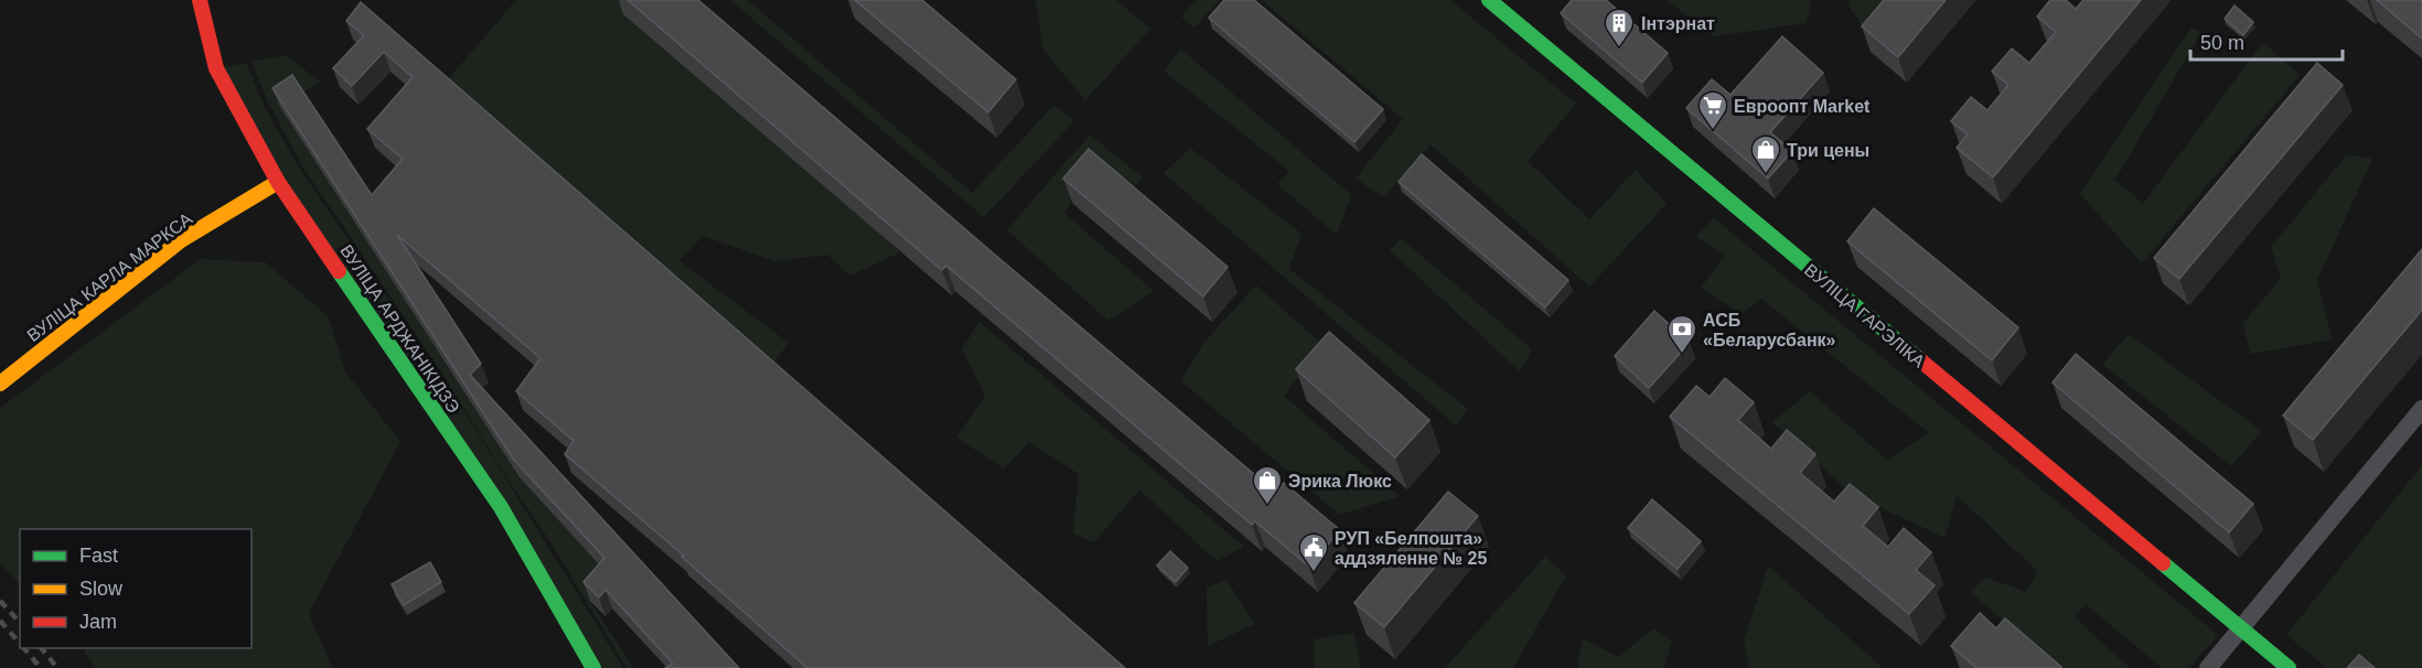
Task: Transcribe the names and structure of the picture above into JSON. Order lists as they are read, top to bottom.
{
  "streets": {
    "main road": ["ВУЛІЦА КАРЛА МАРКСА", "ВУЛІЦА ГАРЭЛІКА", "ВУЛІЦА АРДЖАНІКІДЗЭ"]
  },
  "crossings": [
    ["ВУЛІЦА КАРЛА МАРКСА", "ВУЛІЦА АРДЖАНІКІДЗЭ"]
  ],
  "places": {
    "building": ["Інтэрнат"],
    "supermarket": ["Евроопт Market"],
    "shop": ["Три цены", "Эрика Люкс"],
    "bank": ["АСБ «Беларусбанк»"],
    "public building": ["РУП «Белпошта» аддзяленне № 25"]
  },
  "legend": ["Fast", "Slow", "Jam"],
  "scale_bar": "50 m"
}
